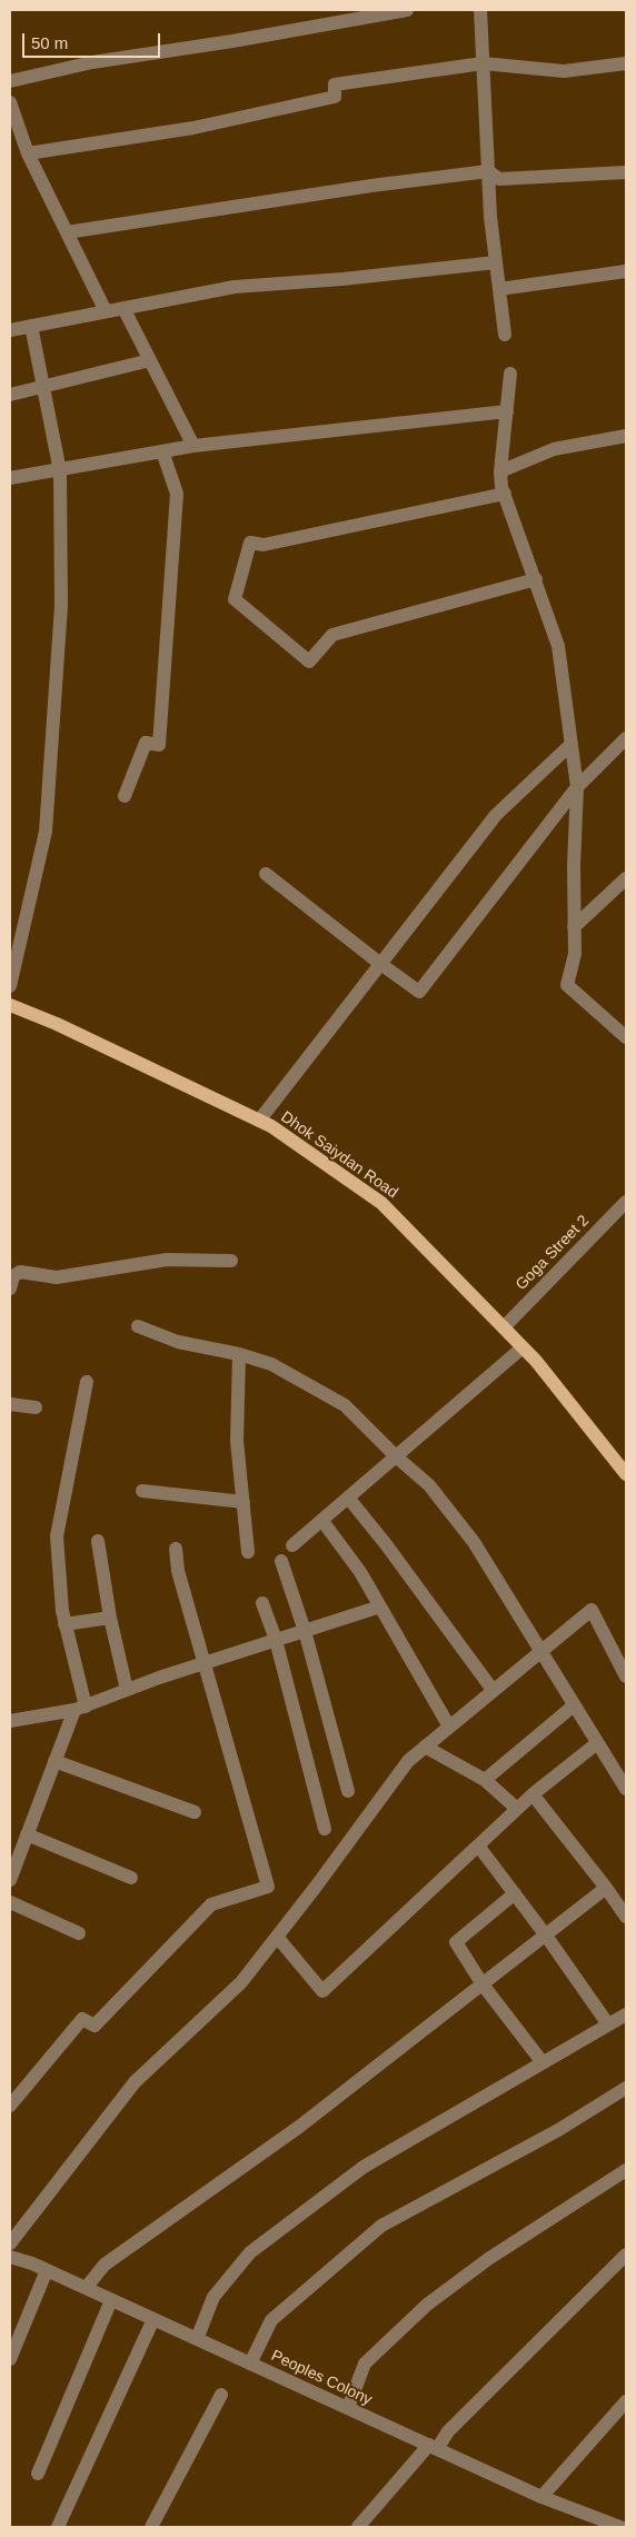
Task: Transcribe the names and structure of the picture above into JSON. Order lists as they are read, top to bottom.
{
  "streets": {
    "main road": ["Dhok Saiydan Road"],
    "street": ["Goga Street 2", "Peoples Colony"]
  },
  "crossings": [
    ["Dhok Saiydan Road", "Goga Street 2"]
  ],
  "scale_bar": "50 m"
}
